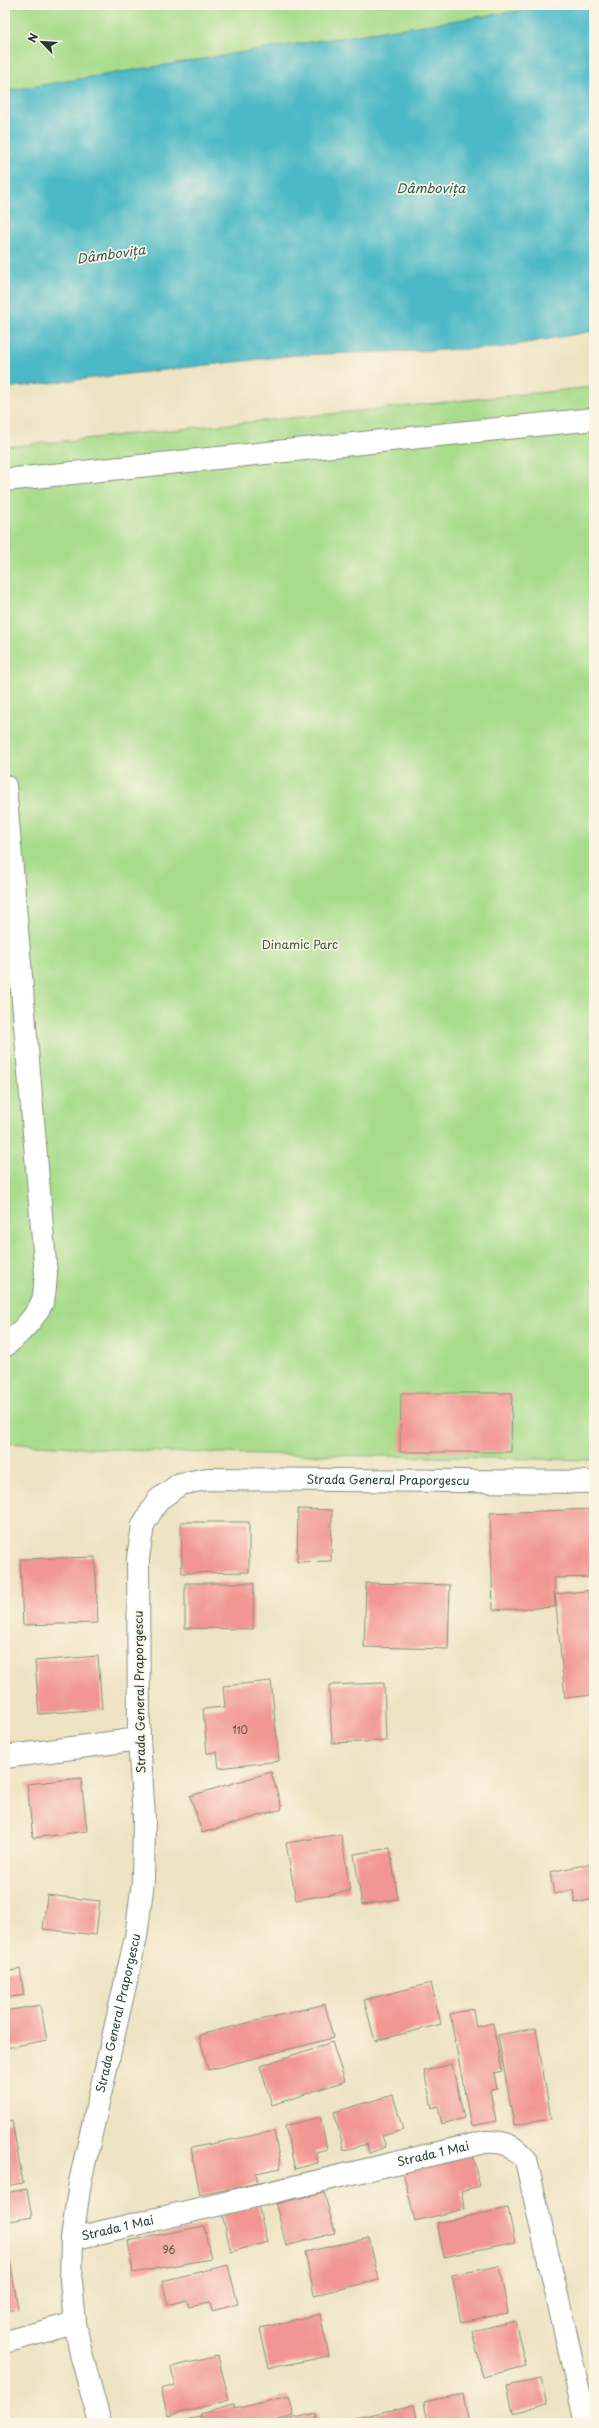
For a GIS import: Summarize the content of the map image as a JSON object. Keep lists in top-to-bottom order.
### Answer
{
  "streets": {
    "street": ["Strada General Praporgescu", "Strada 1 Mai"]
  },
  "crossings": [
    ["Strada General Praporgescu", "Strada 1 Mai"]
  ],
  "water": ["Dâmbovița"],
  "parks": ["Dinamic Parc"],
  "house_numbers": ["110", "96"],
  "north": "top left"
}
